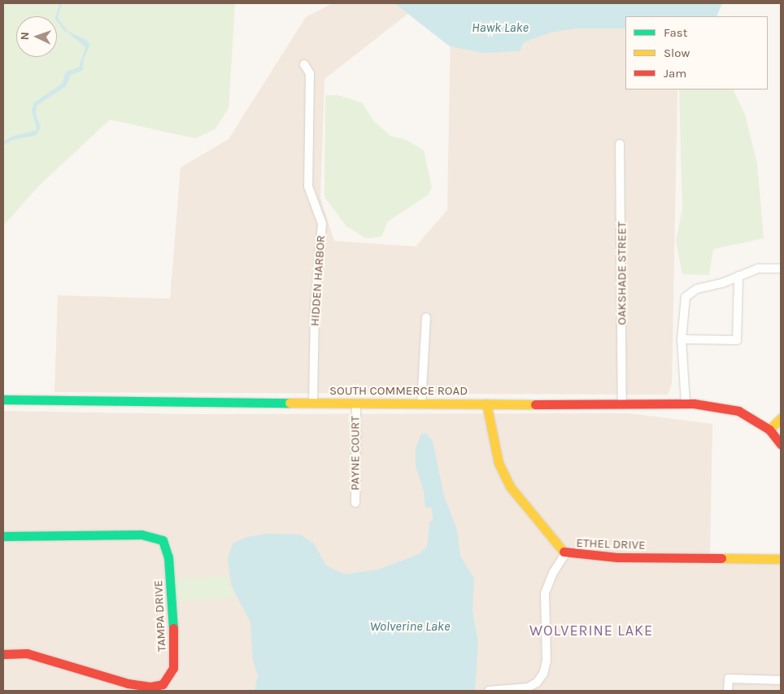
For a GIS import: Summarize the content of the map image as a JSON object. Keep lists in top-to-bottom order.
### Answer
{
  "streets": {
    "street": [
      "OAKSHADE STREET",
      "HIDDEN HARBOR",
      "SOUTH COMMERCE ROAD",
      "PAYNE COURT",
      "ETHEL DRIVE",
      "TAMPA DRIVE"
    ]
  },
  "crossings": [
    ["OAKSHADE STREET", "SOUTH COMMERCE ROAD"],
    ["HIDDEN HARBOR", "SOUTH COMMERCE ROAD"],
    ["SOUTH COMMERCE ROAD", "PAYNE COURT"],
    ["SOUTH COMMERCE ROAD", "ETHEL DRIVE"]
  ],
  "districts": ["WOLVERINE LAKE"],
  "water": ["Hawk Lake", "Wolverine Lake"],
  "legend": ["Fast", "Slow", "Jam"],
  "north": "left"
}
